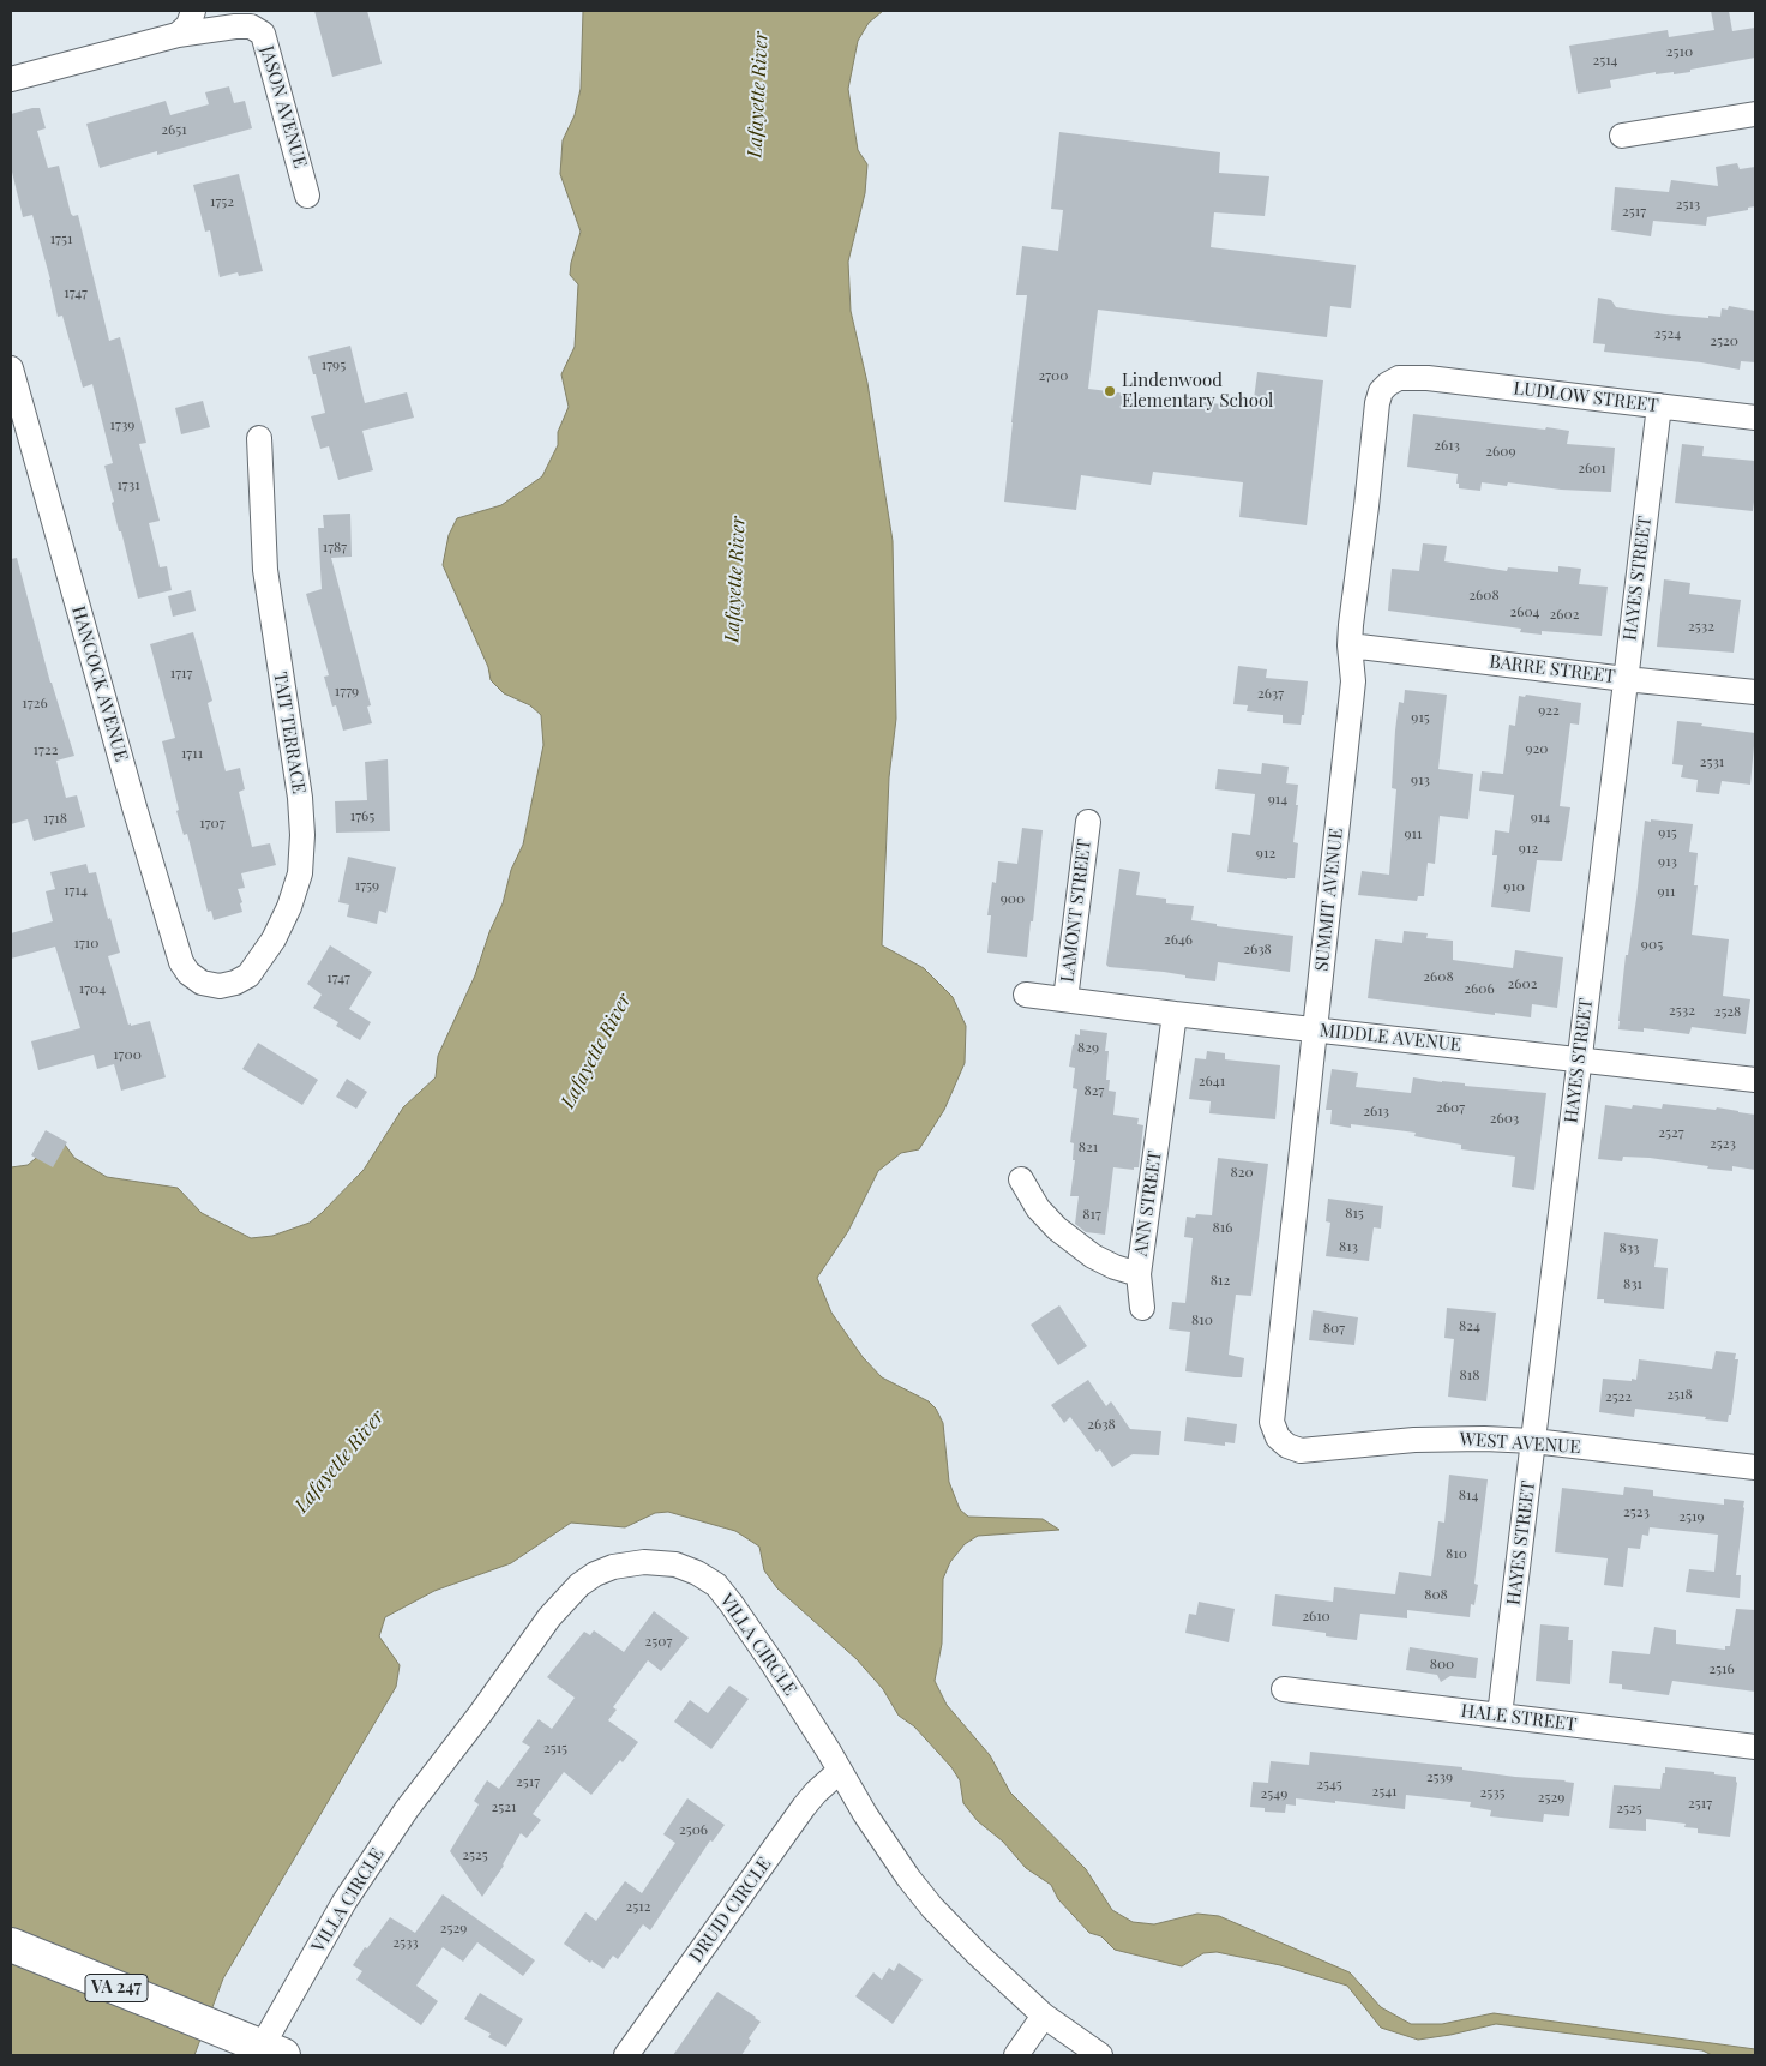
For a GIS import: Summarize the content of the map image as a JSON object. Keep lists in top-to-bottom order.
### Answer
{
  "streets": {
    "main road": ["VA 247"],
    "street": [
      "JASON AVENUE",
      "LUDLOW STREET",
      "HAYES STREET",
      "BARRE STREET",
      "HANCOCK AVENUE",
      "TAIT TERRACE",
      "SUMMIT AVENUE",
      "LAMONT STREET",
      "MIDDLE AVENUE",
      "ANN STREET",
      "WEST AVENUE",
      "VILLA CIRCLE",
      "HALE STREET",
      "DRUID CIRCLE"
    ]
  },
  "crossings": [
    ["LUDLOW STREET", "HAYES STREET"],
    ["LUDLOW STREET", "SUMMIT AVENUE"],
    ["HAYES STREET", "BARRE STREET"],
    ["HAYES STREET", "MIDDLE AVENUE"],
    ["HAYES STREET", "WEST AVENUE"],
    ["HAYES STREET", "HALE STREET"],
    ["BARRE STREET", "SUMMIT AVENUE"],
    ["HANCOCK AVENUE", "TAIT TERRACE"],
    ["SUMMIT AVENUE", "MIDDLE AVENUE"],
    ["SUMMIT AVENUE", "WEST AVENUE"],
    ["LAMONT STREET", "MIDDLE AVENUE"],
    ["MIDDLE AVENUE", "ANN STREET"],
    ["VILLA CIRCLE", "DRUID CIRCLE"],
    ["VILLA CIRCLE", "VA 247"]
  ],
  "water": ["Lafayette River"],
  "places": ["Lindenwood Elementary School"],
  "house_numbers": [
    "2510",
    "2514",
    "2651",
    "1752",
    "2513",
    "2517",
    "1751",
    "1747",
    "2524",
    "2520",
    "1795",
    "2700",
    "1739",
    "2613",
    "2609",
    "2601",
    "1731",
    "1787",
    "2608",
    "2604",
    "2602",
    "2532",
    "1717",
    "1779",
    "2637",
    "1726",
    "922",
    "915",
    "920",
    "1722",
    "1711",
    "2531",
    "913",
    "914",
    "1765",
    "914",
    "1718",
    "1707",
    "915",
    "911",
    "912",
    "912",
    "913",
    "1759",
    "910",
    "1714",
    "911",
    "900",
    "2646",
    "1710",
    "905",
    "2638",
    "2608",
    "1747",
    "2602",
    "1704",
    "2606",
    "2532",
    "2528",
    "829",
    "1700",
    "2641",
    "827",
    "2607",
    "2613",
    "2603",
    "2527",
    "2523",
    "821",
    "820",
    "815",
    "817",
    "816",
    "813",
    "833",
    "812",
    "831",
    "810",
    "824",
    "807",
    "818",
    "2518",
    "2522",
    "2638",
    "814",
    "2523",
    "2519",
    "810",
    "808",
    "2610",
    "2507",
    "800",
    "2516",
    "2515",
    "2539",
    "2517",
    "2545",
    "2541",
    "2535",
    "2549",
    "2529",
    "2517",
    "2521",
    "2525",
    "2506",
    "2525",
    "2512",
    "2529",
    "2533"
  ]
}
